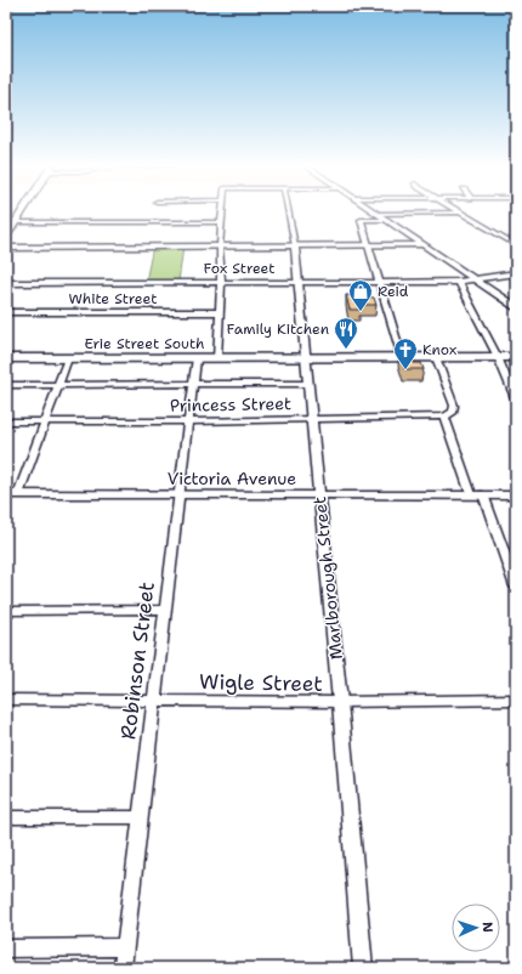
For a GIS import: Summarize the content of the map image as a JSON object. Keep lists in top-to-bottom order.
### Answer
{
  "streets": {
    "main road": ["Erie Street South"],
    "street": [
      "Fox Street",
      "White Street",
      "Princess Street",
      "Victoria Avenue",
      "Marlborough Street",
      "Robinson Street",
      "Wigle Street"
    ]
  },
  "crossings": [
    ["Fox Street", "Marlborough Street"],
    ["Erie Street South", "Princess Street"],
    ["Erie Street South", "Marlborough Street"],
    ["Erie Street South", "Robinson Street"],
    ["Princess Street", "Marlborough Street"],
    ["Princess Street", "Robinson Street"],
    ["Victoria Avenue", "Marlborough Street"],
    ["Victoria Avenue", "Robinson Street"],
    ["Marlborough Street", "Wigle Street"],
    ["Robinson Street", "Wigle Street"]
  ],
  "places": {
    "shop": ["Reid"],
    "restaurant": ["Family Kitchen"],
    "church": ["Knox"]
  },
  "north": "right"
}
